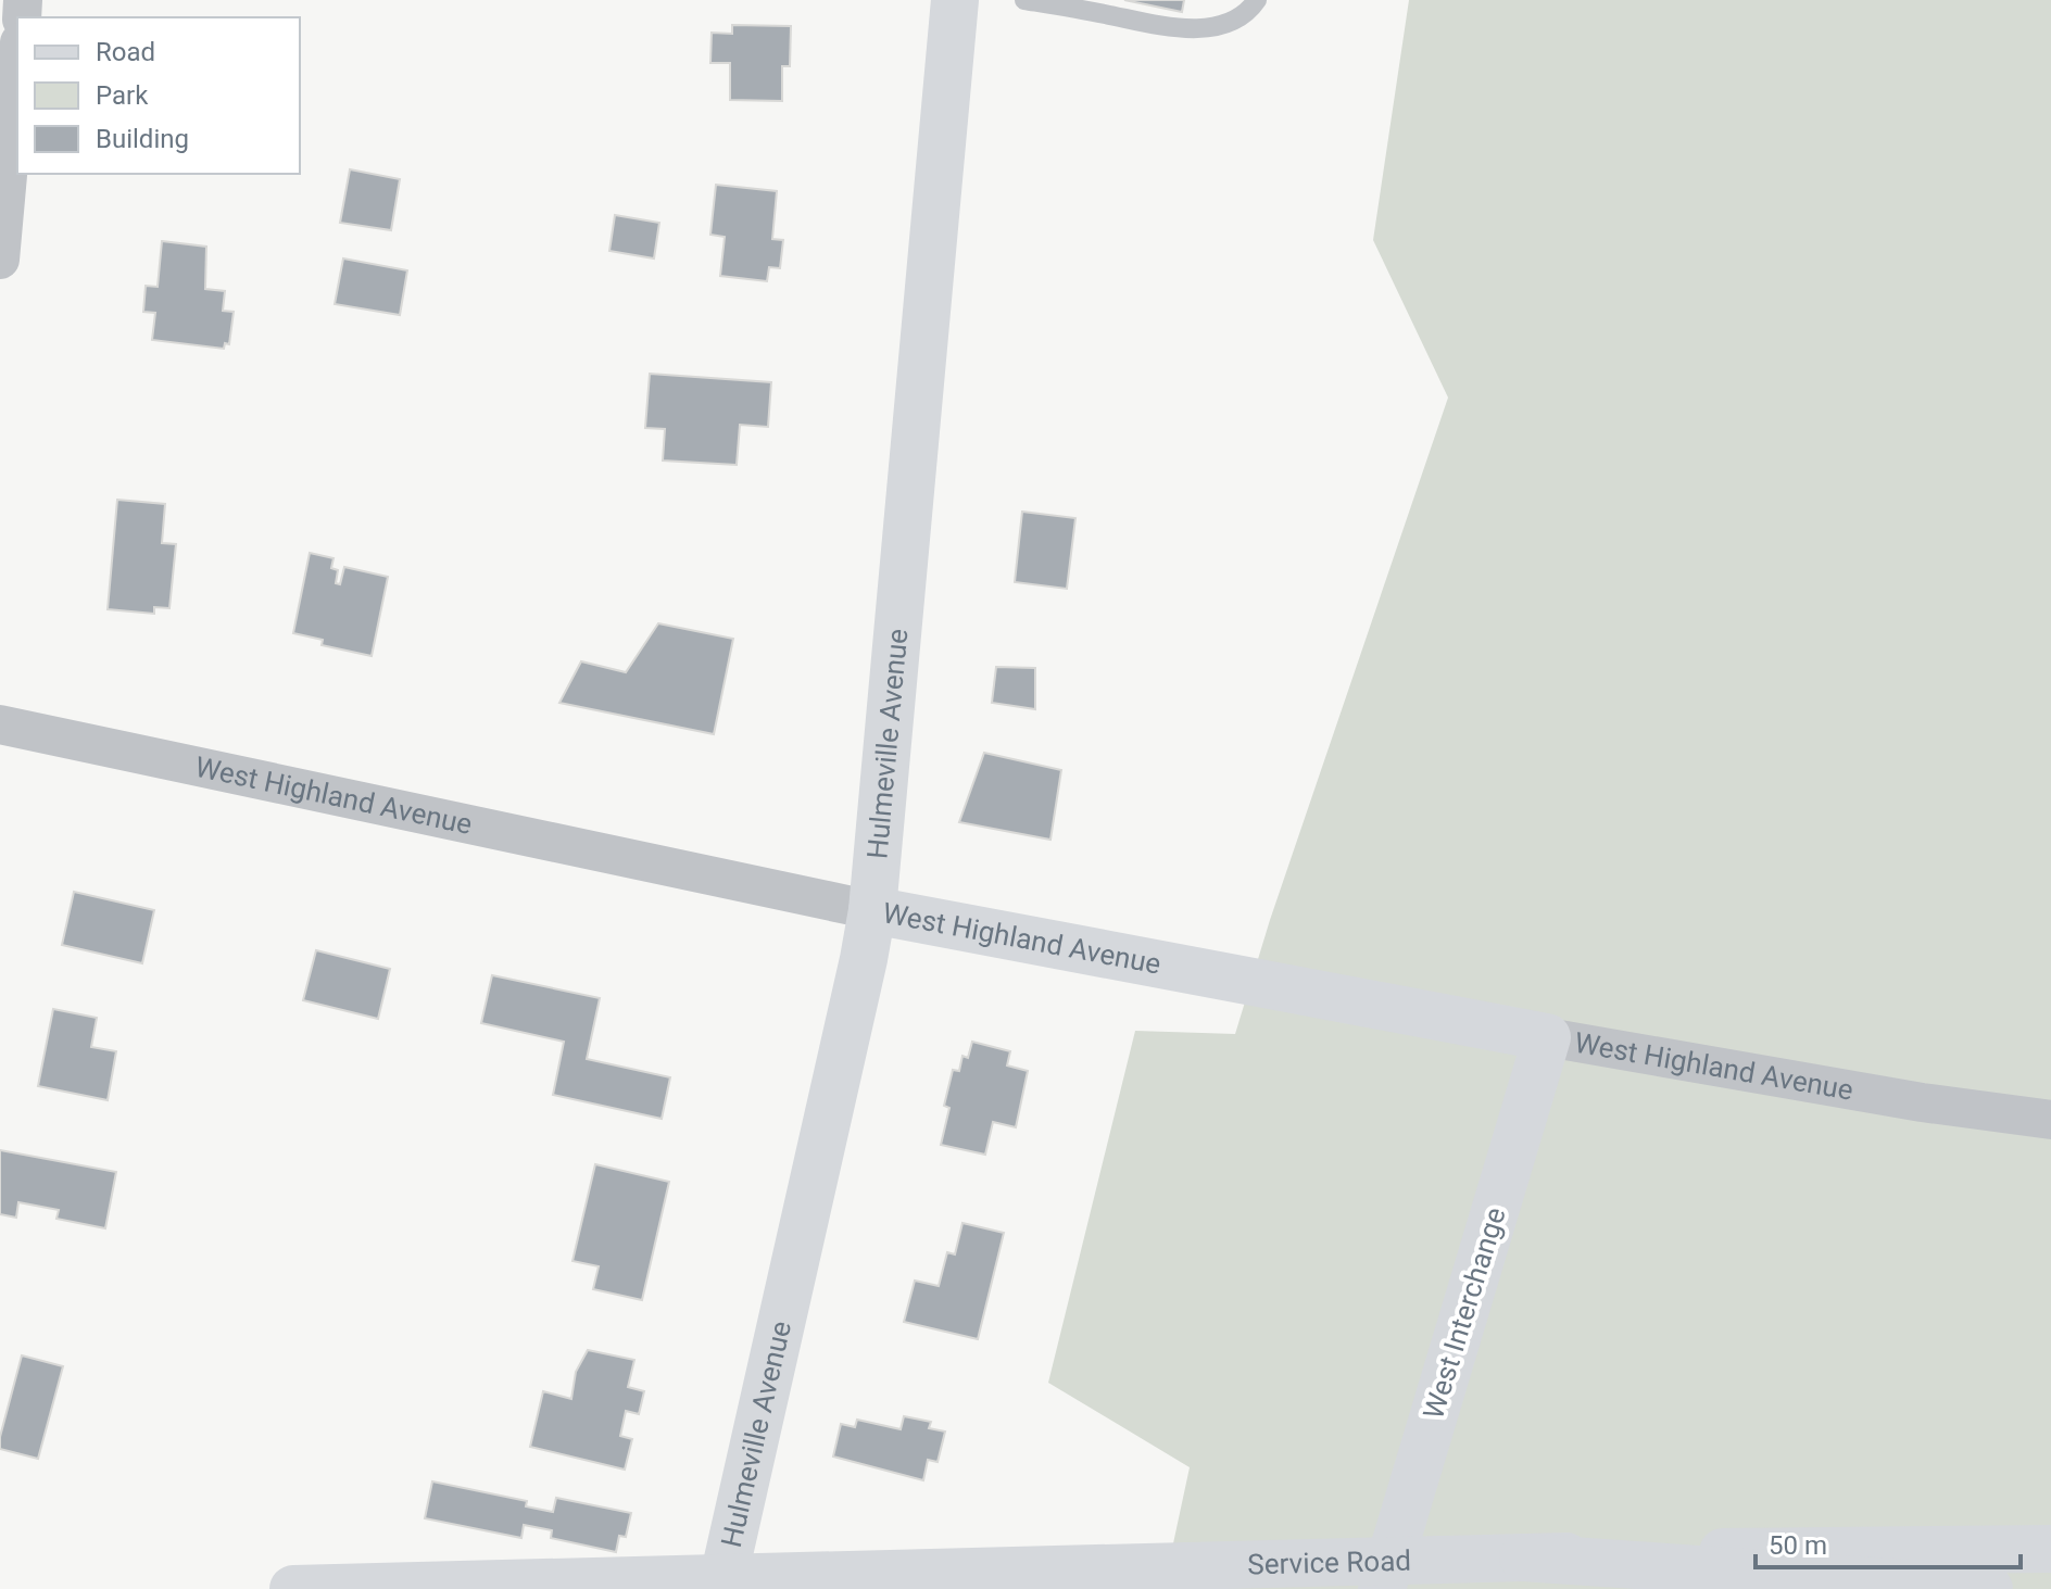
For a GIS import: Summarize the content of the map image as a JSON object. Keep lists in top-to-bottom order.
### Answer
{
  "streets": {
    "main road": [
      "Hulmeville Avenue",
      "West Highland Avenue",
      "West Interchange",
      "Service Road"
    ]
  },
  "crossings": [
    ["Hulmeville Avenue", "West Highland Avenue"],
    ["Hulmeville Avenue", "Service Road"],
    ["West Highland Avenue", "West Interchange"]
  ],
  "legend": ["Road", "Park", "Building"],
  "scale_bar": "50 m"
}
